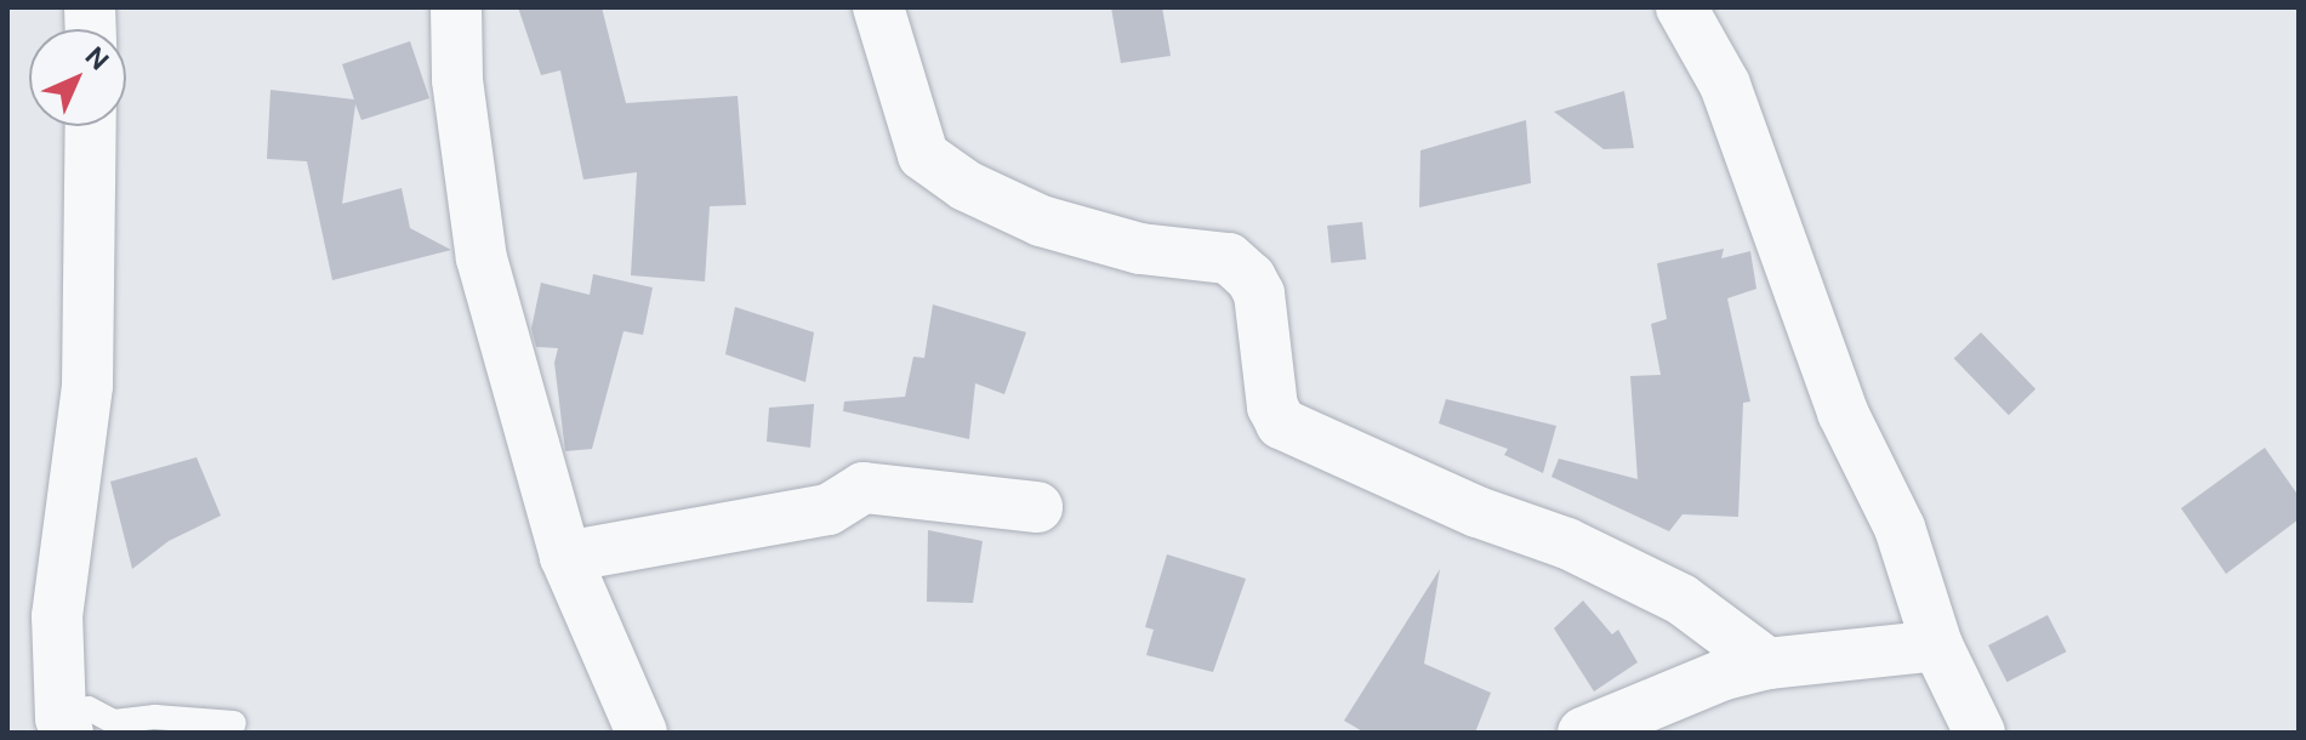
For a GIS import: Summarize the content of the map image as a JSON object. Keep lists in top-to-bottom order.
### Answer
{
  "north": "top right"
}
